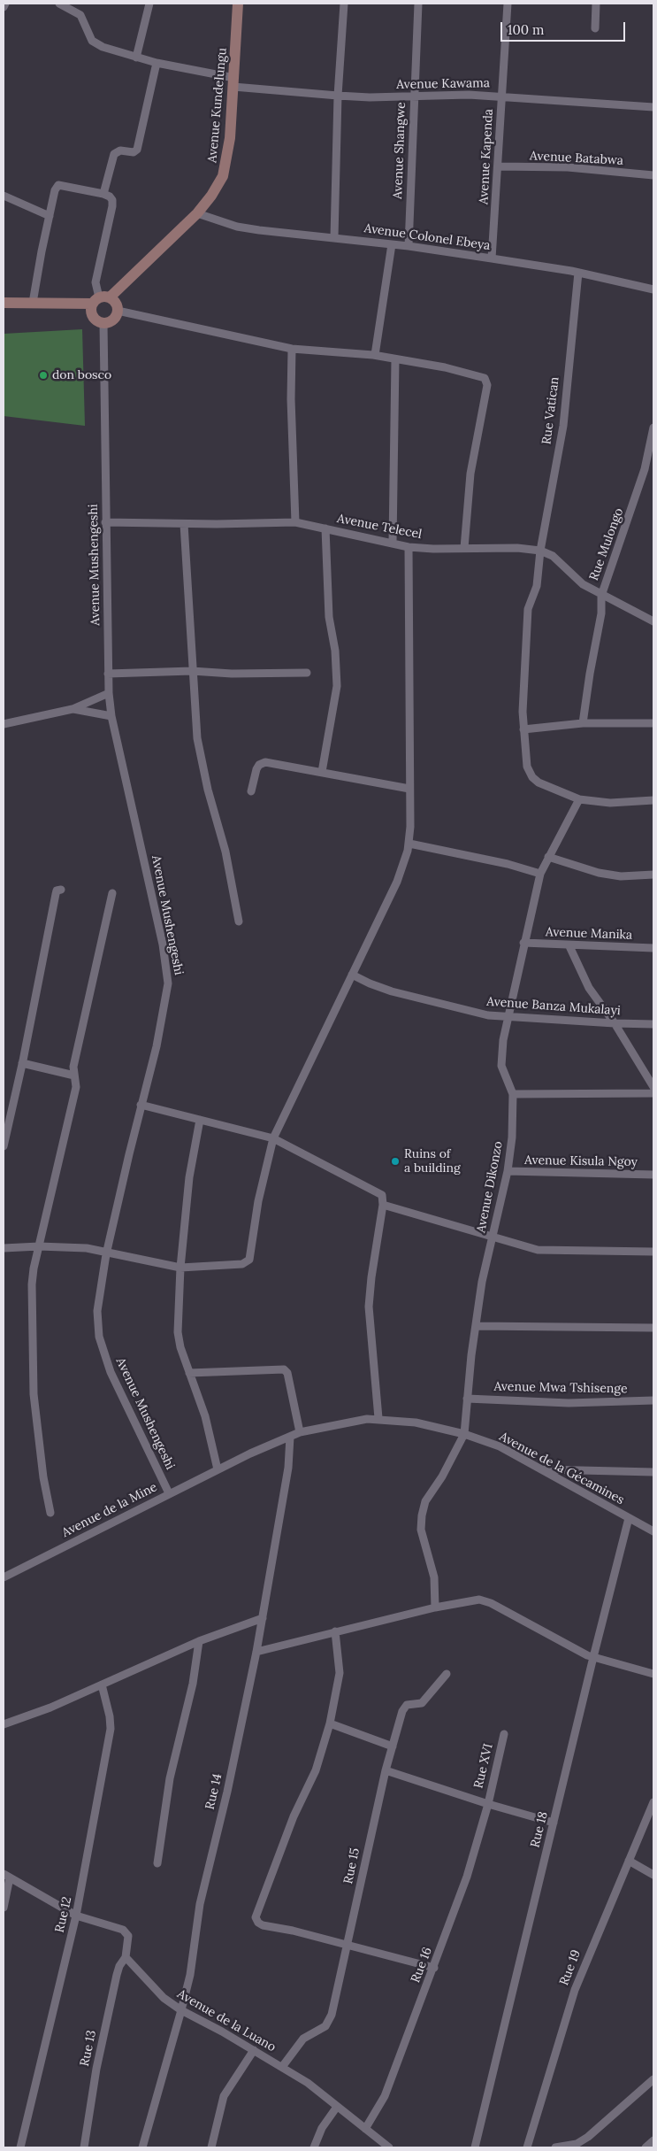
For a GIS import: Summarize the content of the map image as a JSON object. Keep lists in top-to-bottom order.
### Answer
{
  "streets": {
    "street": [
      "Avenue Kawama",
      "Avenue Kundelungu",
      "Avenue Shangwe",
      "Avenue Kapenda",
      "Avenue Batabwa",
      "Avenue Colonel Ebeya",
      "Rue Vatican",
      "Avenue Telecel",
      "Rue Mulongo",
      "Avenue Mushengeshi",
      "Avenue Manika",
      "Avenue Banza Mukalayi",
      "Avenue Kisula Ngoy",
      "Avenue Dikonzo",
      "Avenue Mwa Tshisenge",
      "Avenue de la Gécamines",
      "Avenue de la Mine",
      "Rue XVI",
      "Rue 14",
      "Rue 18",
      "Rue 15",
      "Rue 12",
      "Rue 16",
      "Rue 19",
      "Avenue de la Luano",
      "Rue 13"
    ]
  },
  "crossings": [
    ["Avenue Kawama", "Avenue Kundelungu"],
    ["Avenue Kawama", "Avenue Shangwe"],
    ["Avenue Kawama", "Avenue Kapenda"],
    ["Avenue Kundelungu", "Avenue Colonel Ebeya"],
    ["Avenue Kundelungu", "Avenue Mushengeshi"],
    ["Avenue Shangwe", "Avenue Colonel Ebeya"],
    ["Avenue Kapenda", "Avenue Batabwa"],
    ["Avenue Kapenda", "Avenue Colonel Ebeya"],
    ["Avenue Colonel Ebeya", "Rue Vatican"],
    ["Rue Vatican", "Avenue Telecel"],
    ["Rue Vatican", "Avenue Dikonzo"],
    ["Avenue Telecel", "Rue Mulongo"],
    ["Avenue Telecel", "Avenue Mushengeshi"],
    ["Avenue Mushengeshi", "Avenue de la Mine"],
    ["Avenue Manika", "Avenue Dikonzo"],
    ["Avenue Banza Mukalayi", "Avenue Dikonzo"],
    ["Avenue Kisula Ngoy", "Avenue Dikonzo"],
    ["Avenue Dikonzo", "Avenue Mwa Tshisenge"],
    ["Avenue Dikonzo", "Avenue de la Gécamines"],
    ["Avenue de la Gécamines", "Avenue de la Mine"],
    ["Avenue de la Gécamines", "Rue 18"],
    ["Avenue de la Mine", "Rue 14"],
    ["Rue XVI", "Rue 16"],
    ["Rue 14", "Avenue de la Luano"],
    ["Rue 15", "Avenue de la Luano"],
    ["Rue 16", "Avenue de la Luano"],
    ["Avenue de la Luano", "Rue 13"]
  ],
  "places": ["don bosco", "Ruins of a building"],
  "scale_bar": "100 m"
}
